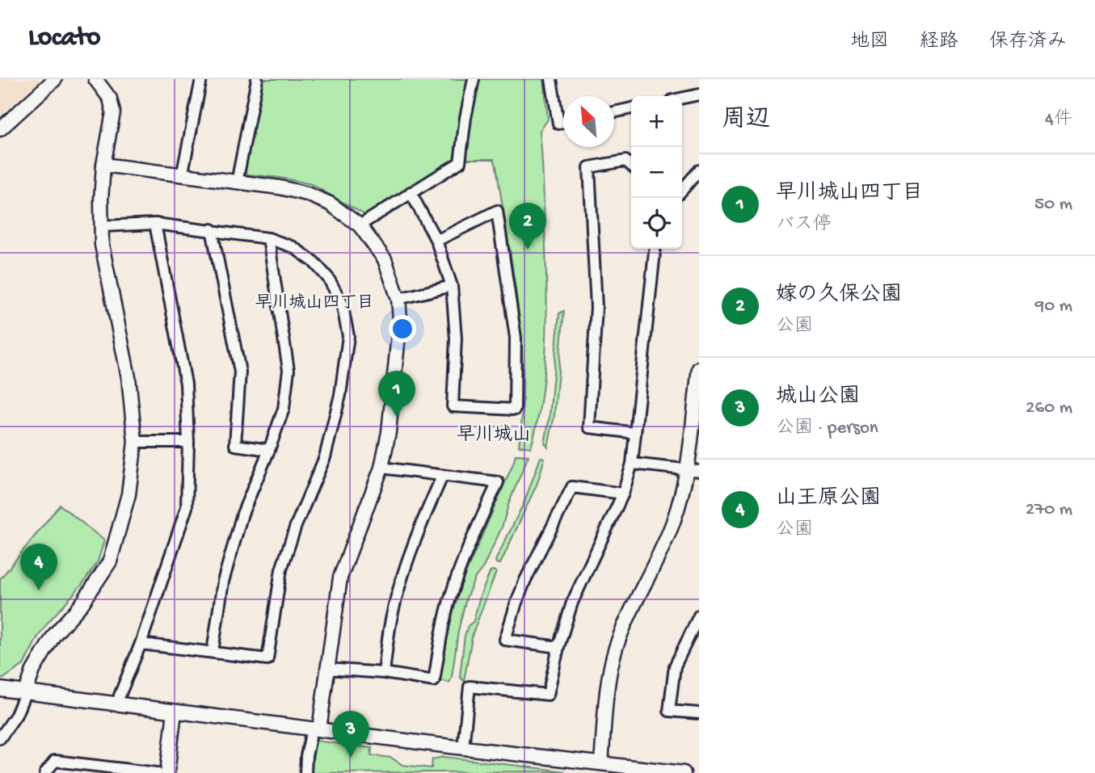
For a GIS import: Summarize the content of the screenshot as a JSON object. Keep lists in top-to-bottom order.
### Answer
{
  "districts": ["早川城山四丁目", "早川城山"],
  "north": "top left",
  "page": {
    "header": "Locato",
    "nav": ["地図", "経路", "保存済み"],
    "heading": ["周辺", "4件"],
    "map_buttons": ["+", "−"],
    "list": [
      {
        "mark": "1",
        "name": "早川城山四丁目",
        "note": "バス停",
        "value": "50 m"
      },
      {
        "mark": "2",
        "name": "嫁の久保公園",
        "note": "公園",
        "value": "90 m"
      },
      {
        "mark": "3",
        "name": "城山公園",
        "note": "公園 · person",
        "value": "260 m"
      },
      {
        "mark": "4",
        "name": "山王原公園",
        "note": "公園",
        "value": "270 m"
      }
    ],
    "pins": [
      "2",
      "1",
      "4",
      "3"
    ]
  }
}
